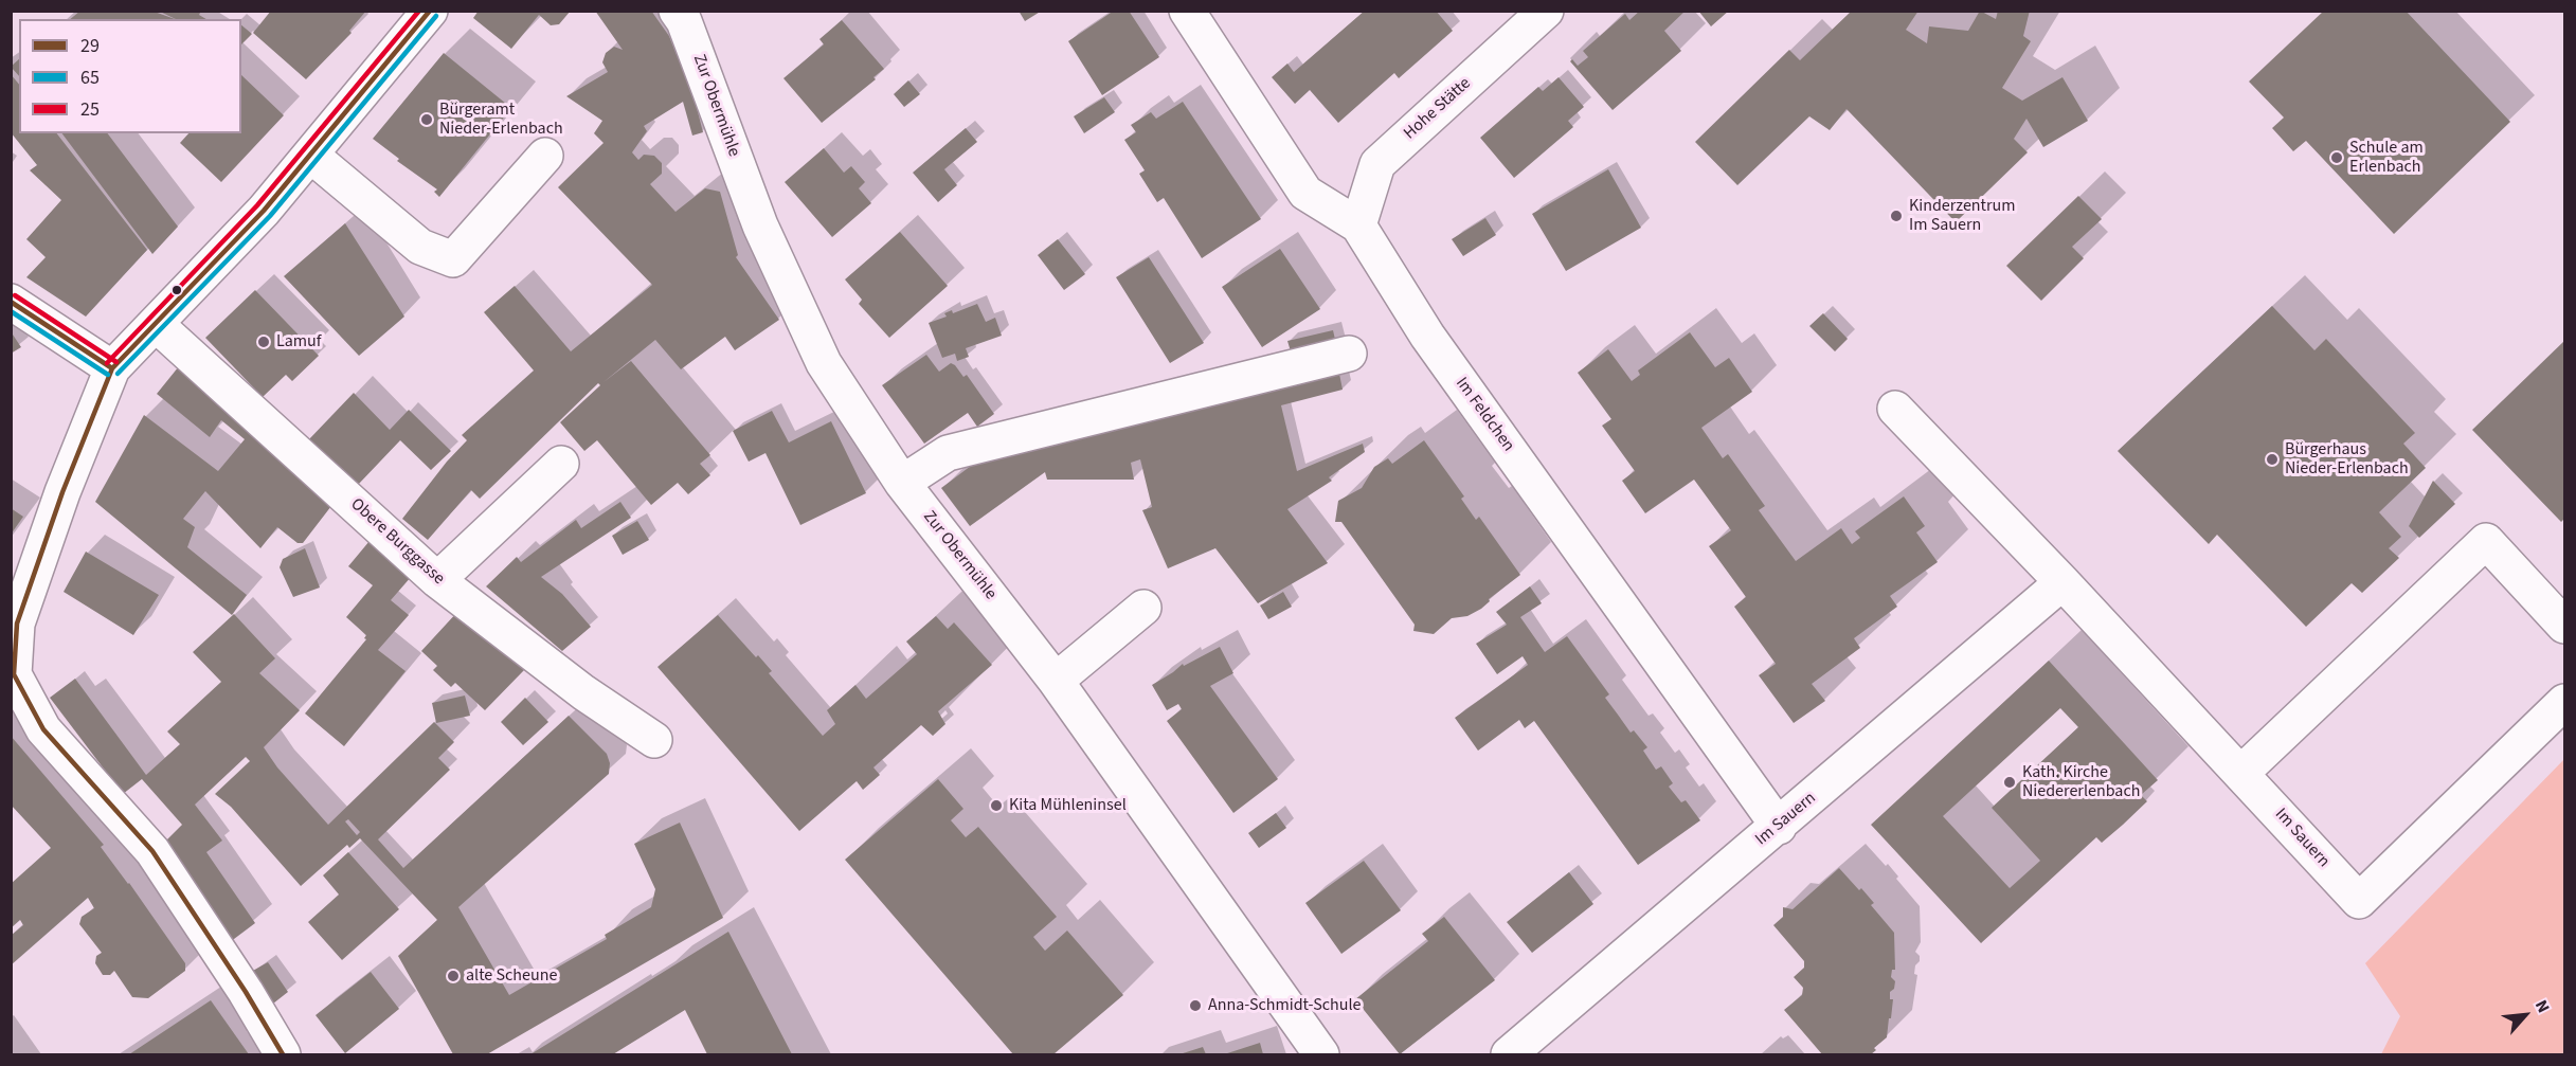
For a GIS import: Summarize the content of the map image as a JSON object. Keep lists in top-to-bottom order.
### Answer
{
  "streets": {
    "street": [
      "Zur Obermühle",
      "Hohe Stätte",
      "Im Feldchen",
      "Obere Burggasse",
      "Im Sauern"
    ]
  },
  "crossings": [
    ["Hohe Stätte", "Im Feldchen"],
    ["Im Feldchen", "Im Sauern"]
  ],
  "places": [
    "Bürgeramt Nieder-Erlenbach",
    "Schule am Erlenbach",
    "Kinderzentrum Im Sauern",
    "Lamuf",
    "Bürgerhaus Nieder-Erlenbach",
    "Kath. Kirche Niedererlenbach",
    "Kita Mühleninsel",
    "alte Scheune",
    "Anna-Schmidt-Schule"
  ],
  "lines": ["transit line 29", "transit line 25", "transit line 65"],
  "legend": ["29", "65", "25"],
  "north": "top right"
}
